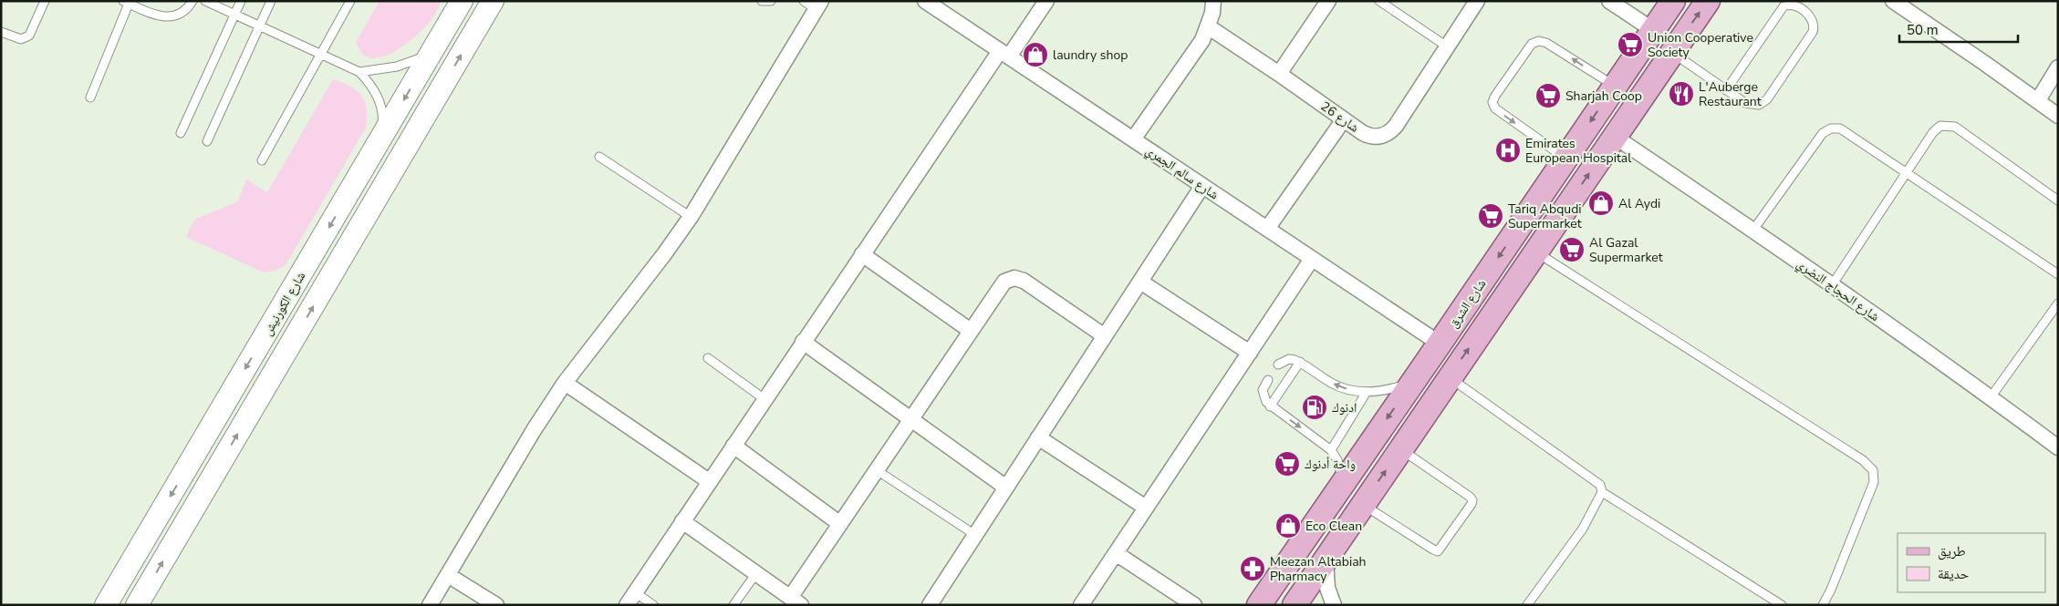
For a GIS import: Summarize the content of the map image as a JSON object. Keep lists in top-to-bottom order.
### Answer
{
  "streets": {
    "main road": ["شارع الكورنيش", "شارع الشرق"],
    "street": ["شارع 26", "شارع سالم الجمري", "شارع الحجاج النضري"]
  },
  "crossings": [
    ["شارع سالم الجمري", "شارع الشرق"]
  ],
  "places": {
    "supermarket": [
      "Union Cooperative Society",
      "Sharjah Coop",
      "Tariq Abqudi Supermarket",
      "Al Gazal Supermarket",
      "واحة أدنوك"
    ],
    "shop": ["laundry shop", "Al Aydi", "Eco Clean"],
    "restaurant": ["L'Auberge Restaurant"],
    "hospital": ["Emirates European Hospital"],
    "fuel station": ["ادنوك"],
    "pharmacy": ["Meezan Altabiah Pharmacy"]
  },
  "legend": ["طريق", "حديقة"],
  "scale_bar": "50 m"
}
